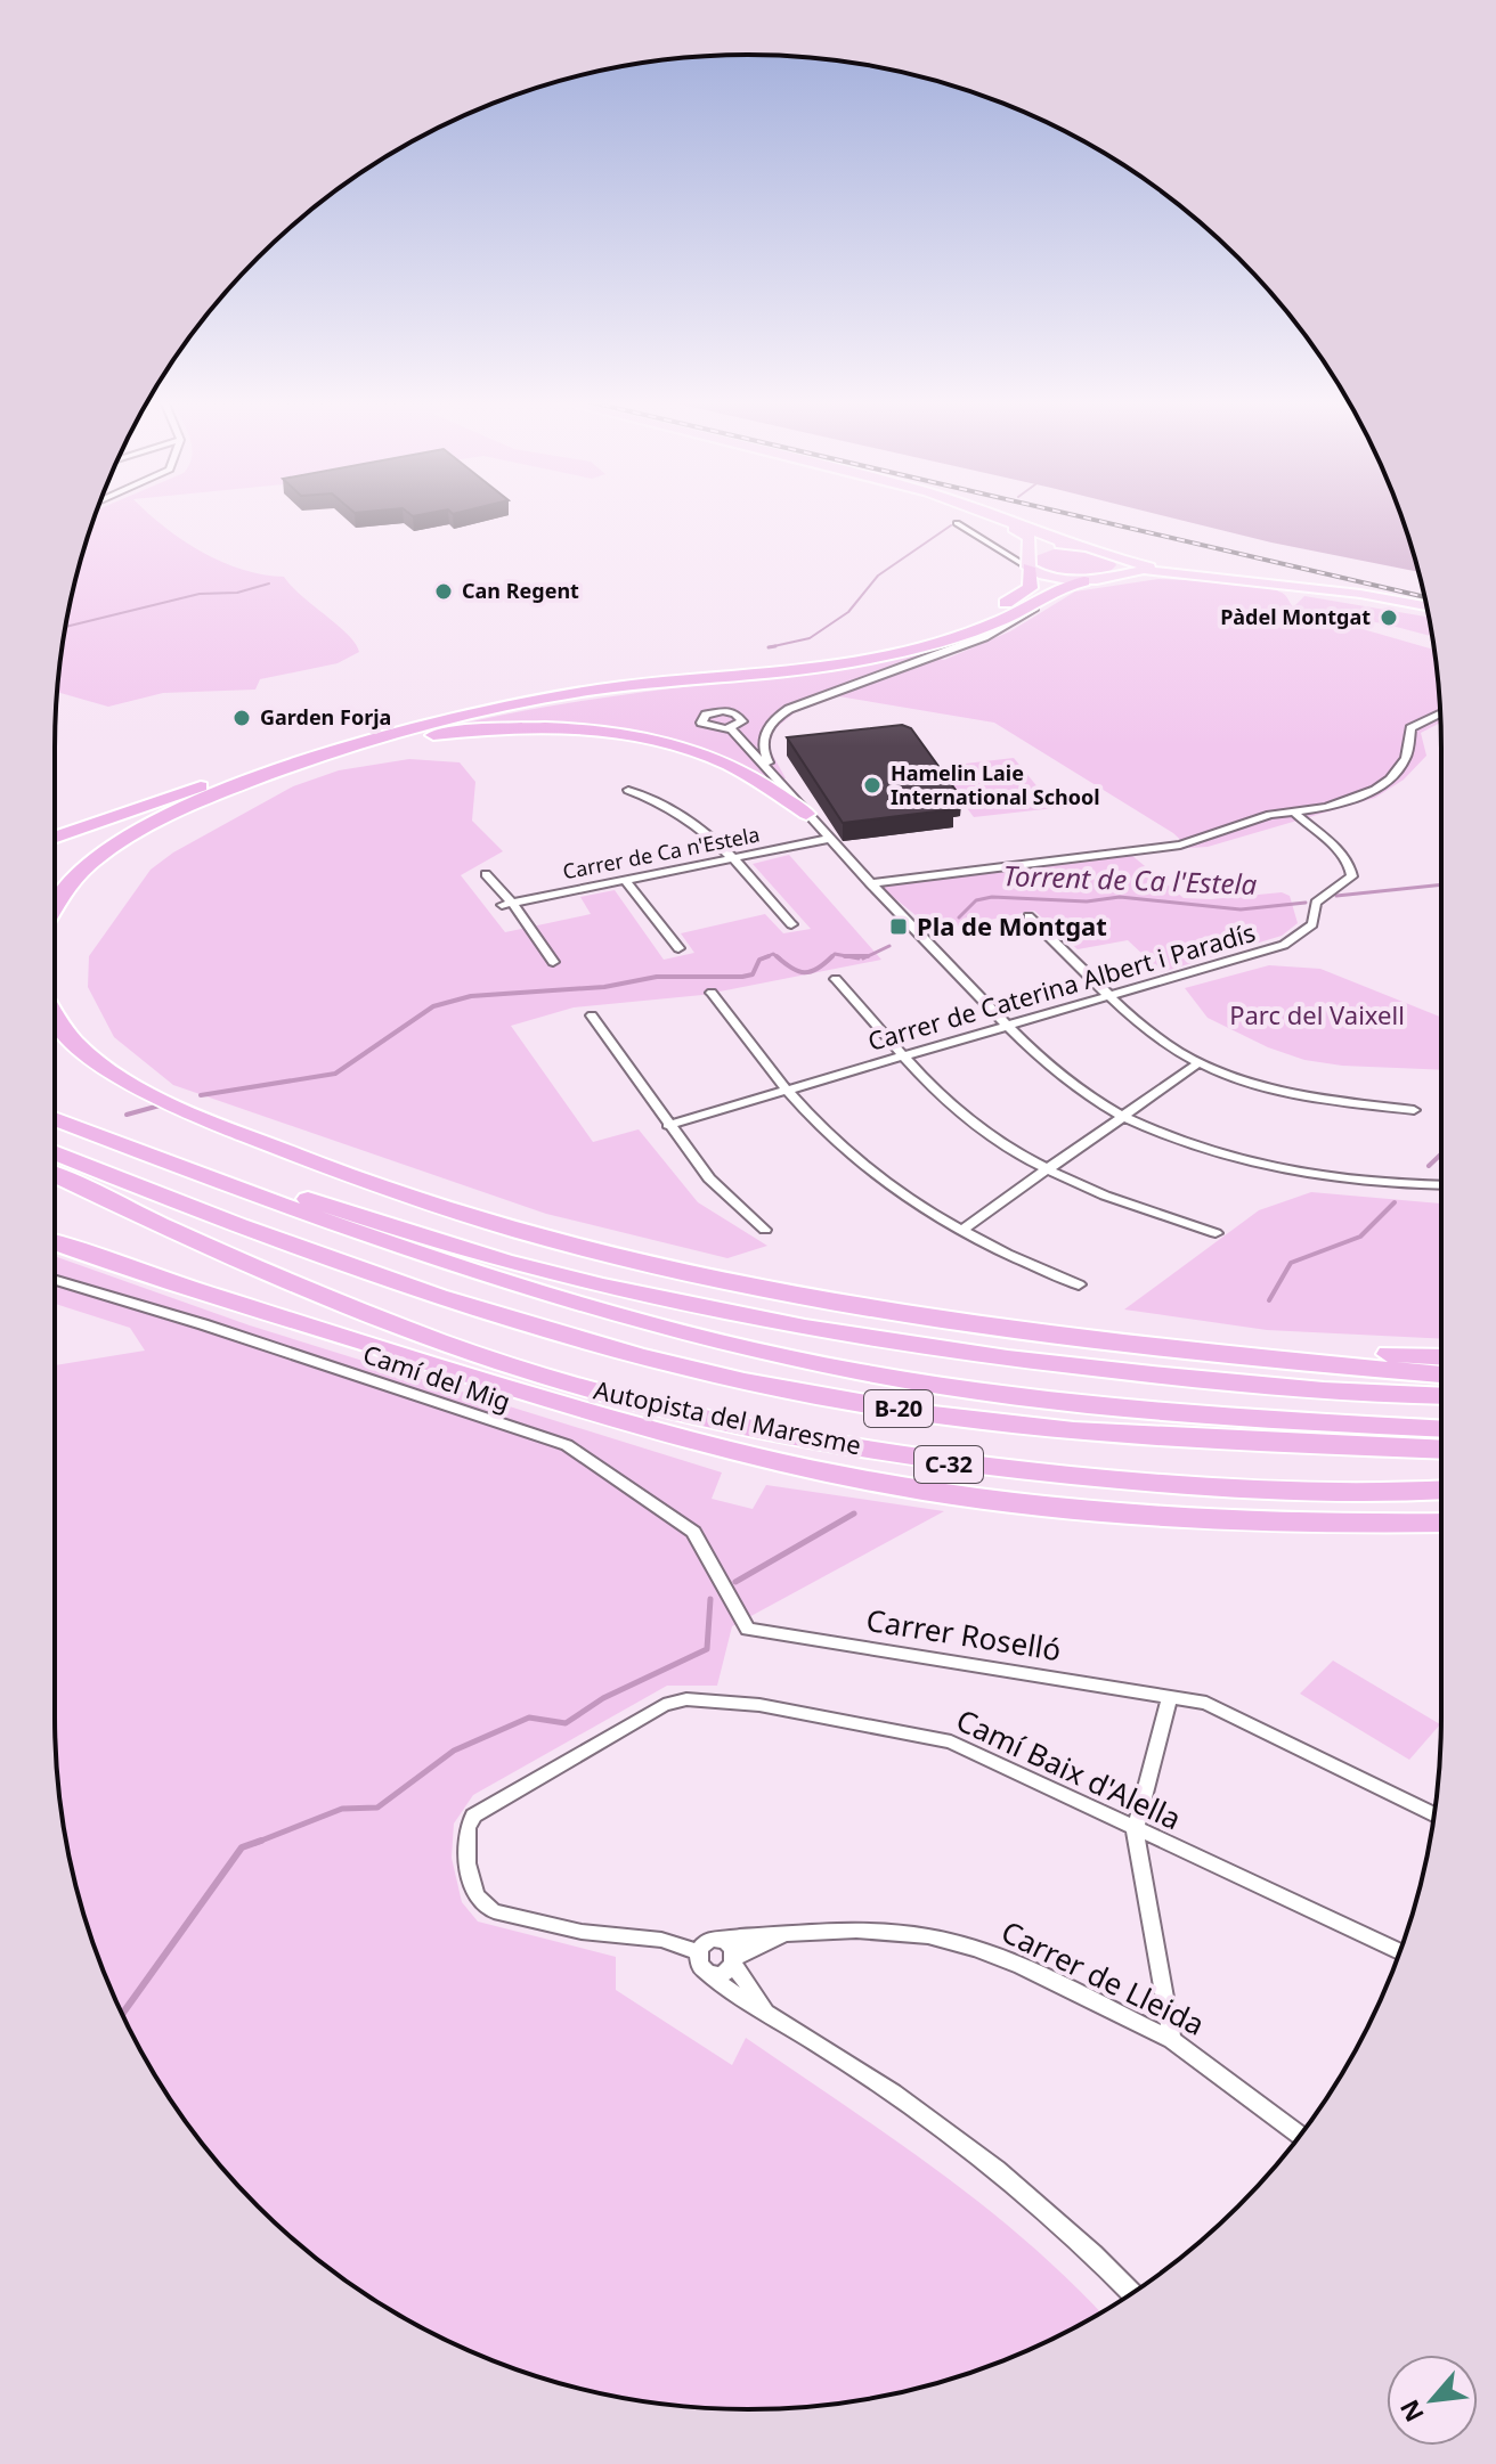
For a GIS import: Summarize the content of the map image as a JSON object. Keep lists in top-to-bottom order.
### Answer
{
  "streets": {
    "highway": ["B-20", "Autopista del Maresme", "C-32"],
    "street": [
      "Carrer de Ca n'Estela",
      "Carrer de Caterina Albert i Paradís",
      "Camí del Mig",
      "Carrer Roselló",
      "Camí Baix d'Alella",
      "Carrer de Lleida"
    ]
  },
  "crossings": [
    ["Camí del Mig", "Carrer Roselló"],
    ["Camí Baix d'Alella", "Carrer de Lleida"]
  ],
  "water": ["Torrent de Ca l'Estela"],
  "parks": ["Parc del Vaixell"],
  "places": {
    "other": [
      "Can Regent",
      "Pàdel Montgat",
      "Garden Forja",
      "Hamelin Laie International School"
    ],
    "transit": ["Pla de Montgat"]
  },
  "north": "bottom left"
}
